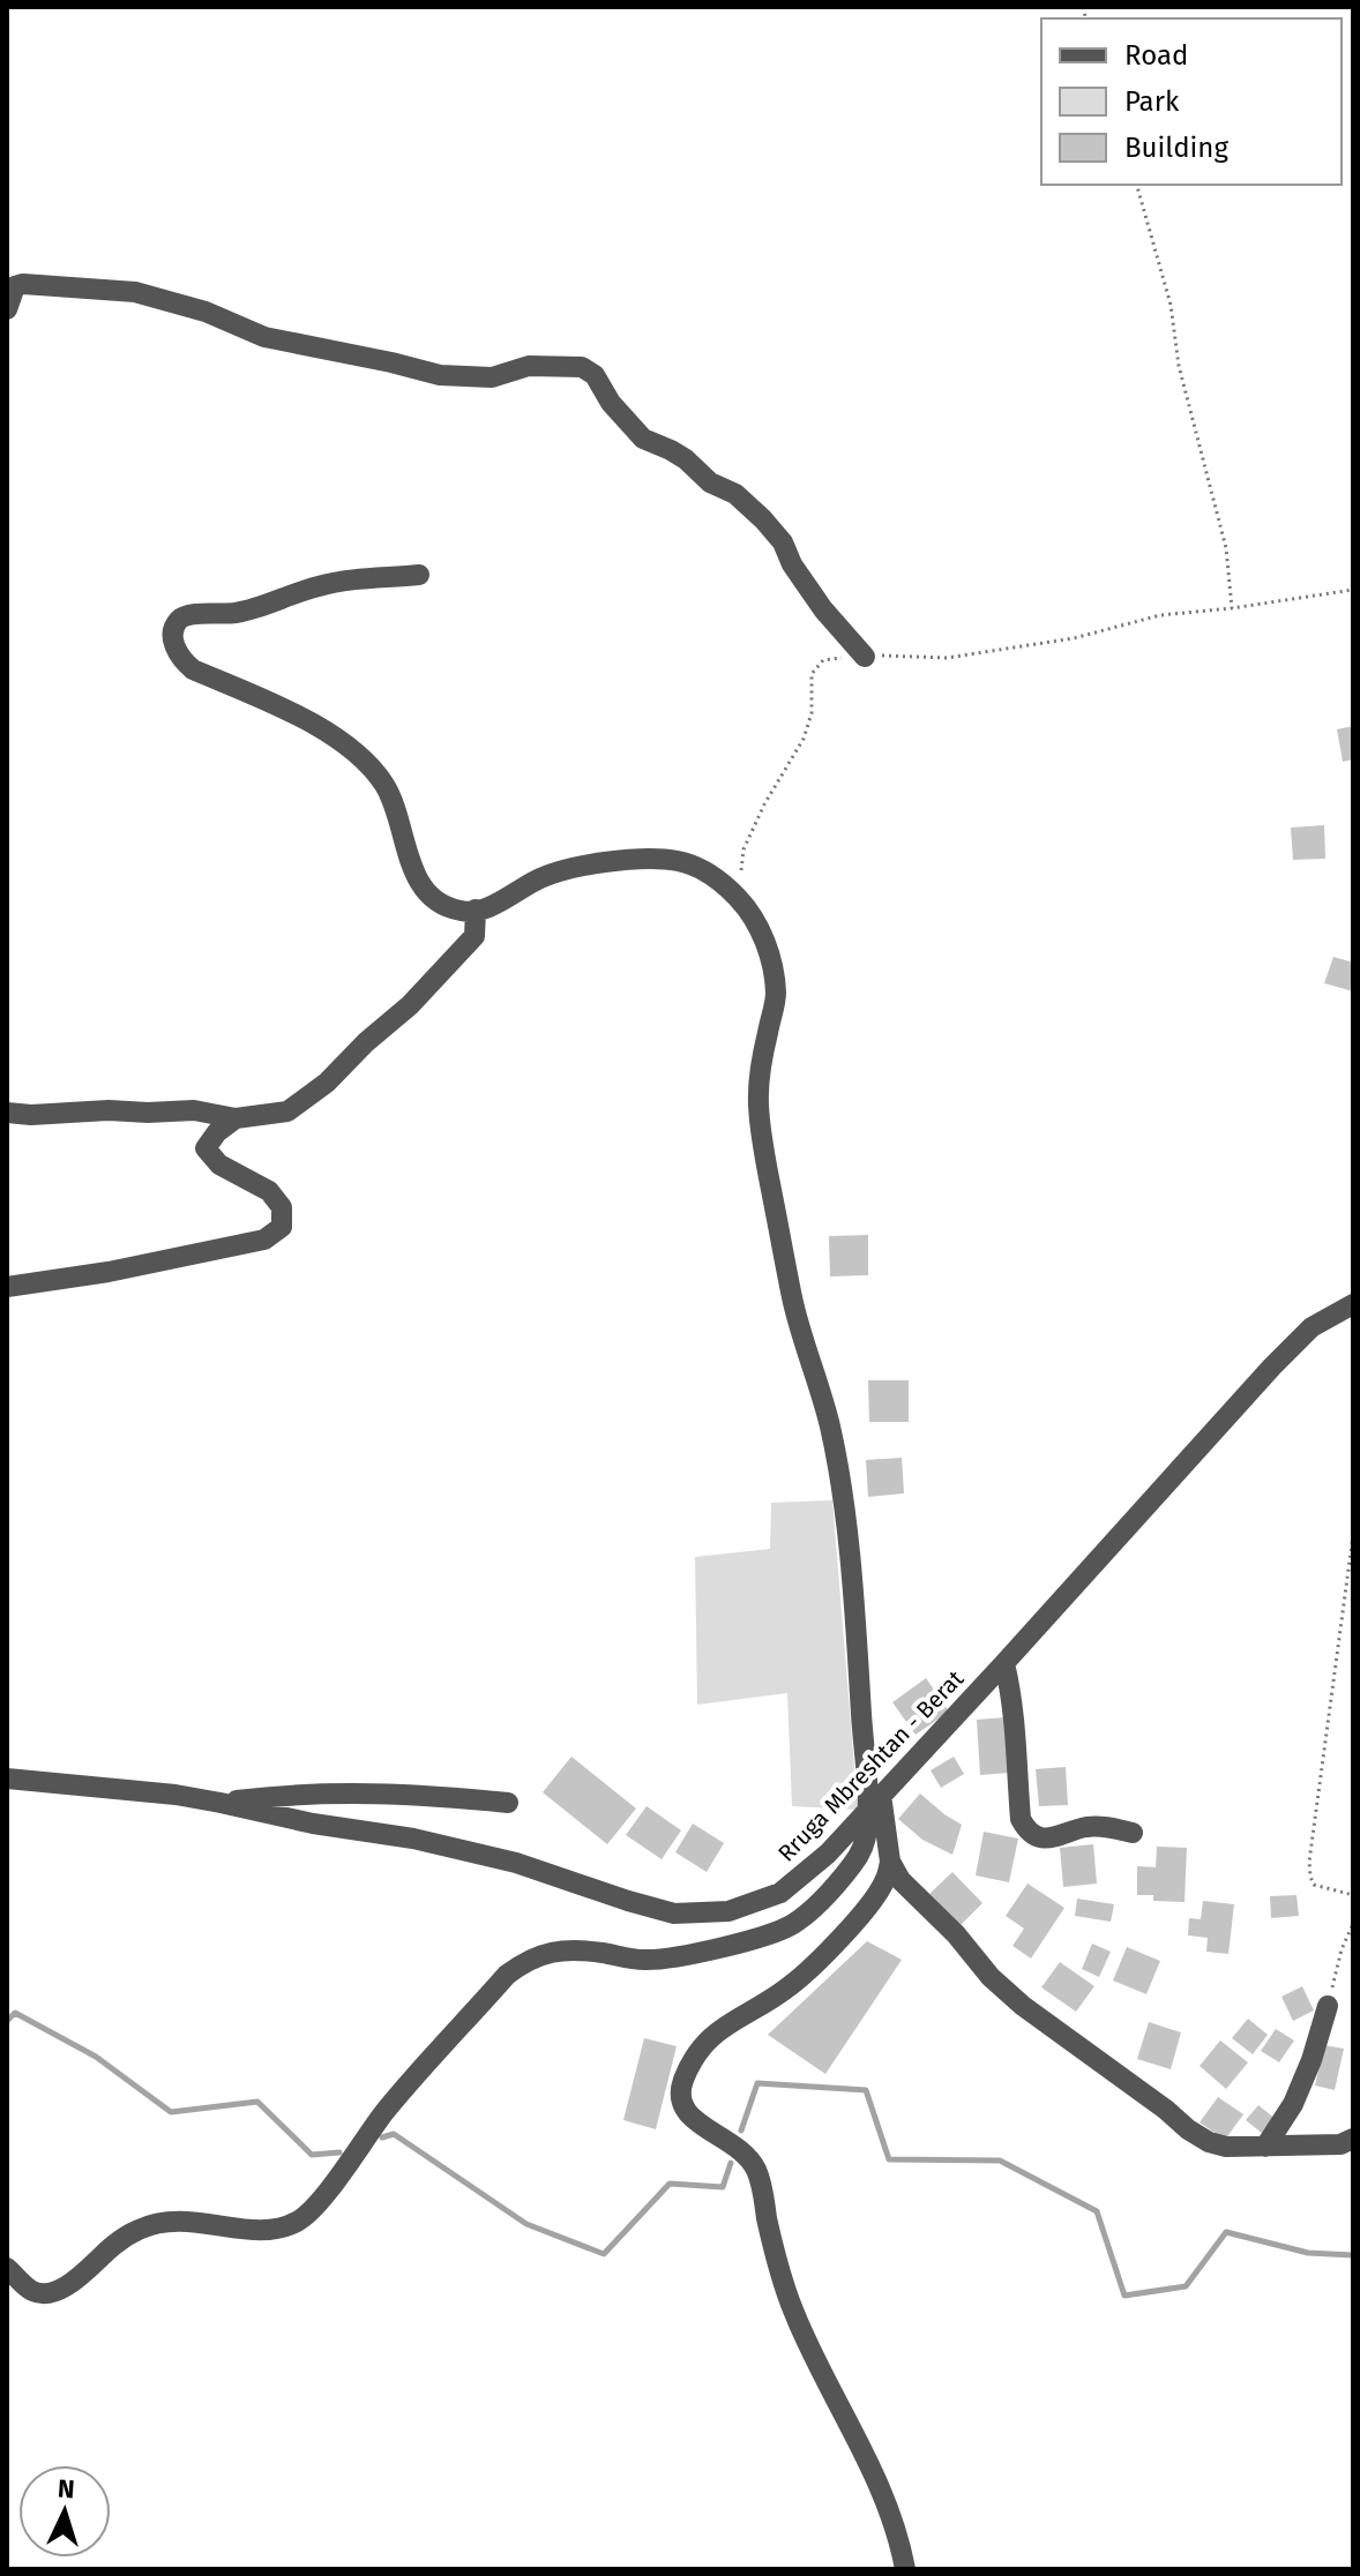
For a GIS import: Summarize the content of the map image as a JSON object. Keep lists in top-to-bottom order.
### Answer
{
  "streets": {
    "street": ["Rruga Mbreshtan - Berat"]
  },
  "legend": ["Road", "Park", "Building"],
  "north": "top"
}
